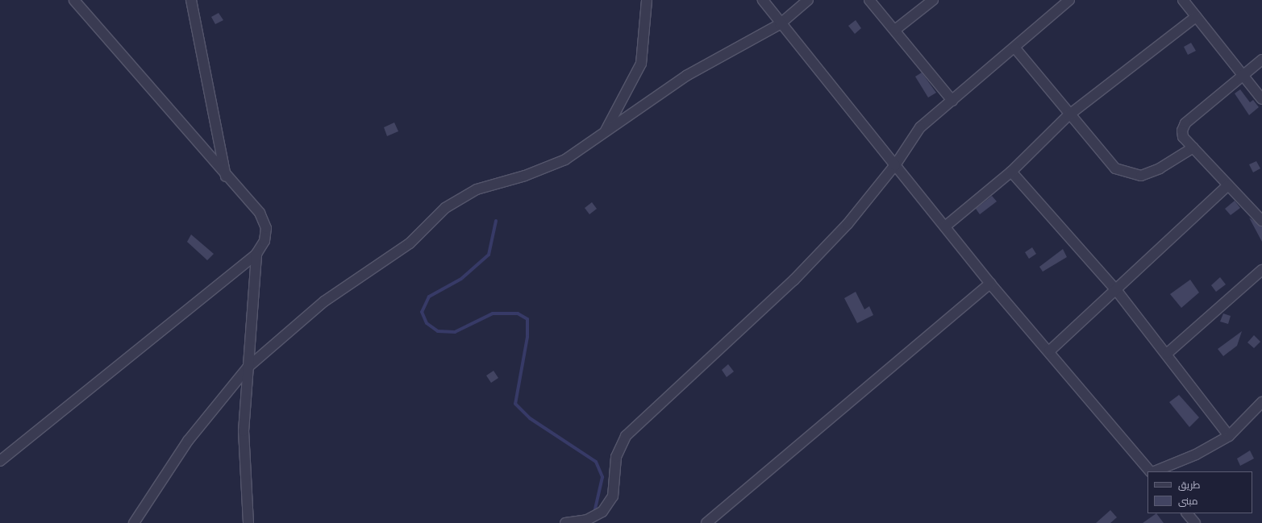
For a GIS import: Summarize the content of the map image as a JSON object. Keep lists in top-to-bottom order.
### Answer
{
  "legend": ["طريق", "مبنى"]
}
